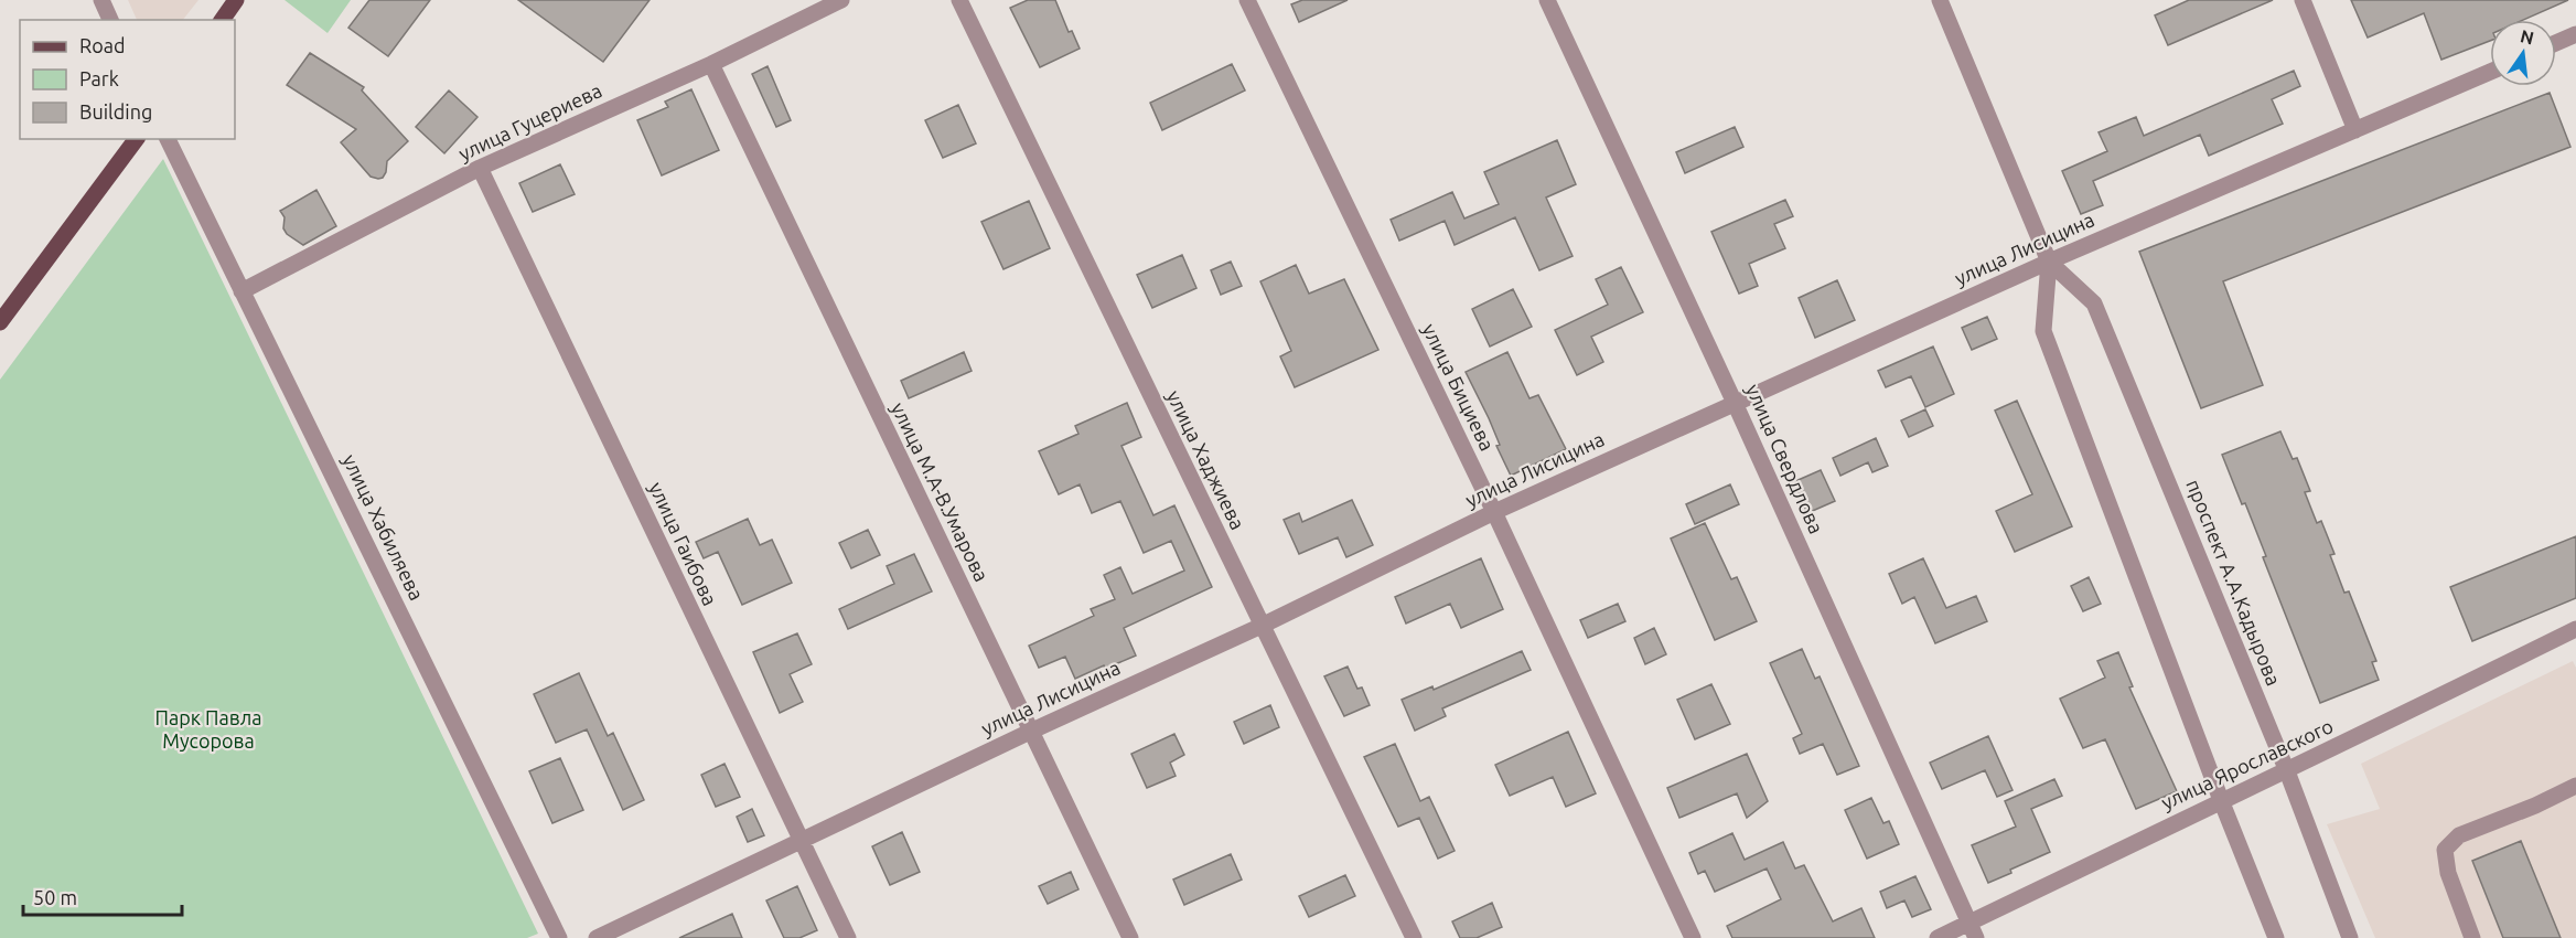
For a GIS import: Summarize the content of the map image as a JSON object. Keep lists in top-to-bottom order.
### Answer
{
  "streets": {
    "street": [
      "улица Гуцериева",
      "улица Лисицина",
      "улица Бициева",
      "улица Свердлова",
      "улица Хаджиева",
      "улица М.А-В.Умарова",
      "улица Хабиляева",
      "улица Гаибова",
      "проспект А.А.Кадырова",
      "улица Ярославского"
    ]
  },
  "crossings": [
    ["улица Гуцериева", "улица М.А-В.Умарова"],
    ["улица Гуцериева", "улица Хабиляева"],
    ["улица Гуцериева", "улица Гаибова"],
    ["улица Лисицина", "улица Бициева"],
    ["улица Лисицина", "улица Свердлова"],
    ["улица Лисицина", "улица Хаджиева"],
    ["улица Лисицина", "улица М.А-В.Умарова"],
    ["улица Лисицина", "улица Гаибова"],
    ["улица Лисицина", "проспект А.А.Кадырова"],
    ["улица Свердлова", "улица Ярославского"],
    ["проспект А.А.Кадырова", "улица Ярославского"]
  ],
  "parks": ["Парк Павла Мусорова"],
  "legend": ["Road", "Park", "Building"],
  "scale_bar": "50 m",
  "north": "top"
}
